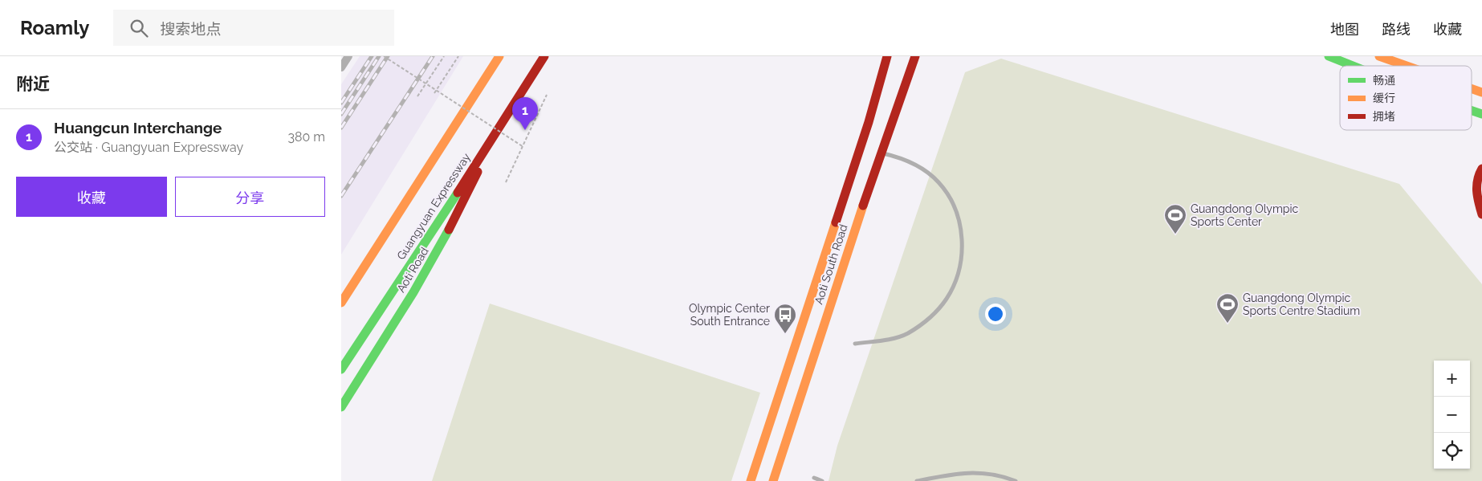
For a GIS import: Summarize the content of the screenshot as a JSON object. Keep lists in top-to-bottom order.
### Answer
{
  "streets": {
    "main road": ["Guangyuan Expressway", "Aoti South Road", "Aoti Road"]
  },
  "crossings": [
    ["Guangyuan Expressway", "Aoti Road"]
  ],
  "places": {
    "sports": ["Guangdong Olympic Sports Center", "Guangdong Olympic Sports Centre Stadium"],
    "bus stop": ["Olympic Center South Entrance"]
  },
  "legend": ["畅通", "缓行", "拥堵"],
  "page": {
    "header": "Roamly",
    "search": "搜索地点",
    "nav": ["地图", "路线", "收藏"],
    "heading": "附近",
    "pins": "1",
    "list": [
      {
        "mark": "1",
        "name": "Huangcun Interchange",
        "note": "公交站 · Guangyuan Expressway",
        "value": "380 m"
      }
    ],
    "buttons": ["收藏", "分享"],
    "map_buttons": ["+", "−"]
  }
}
